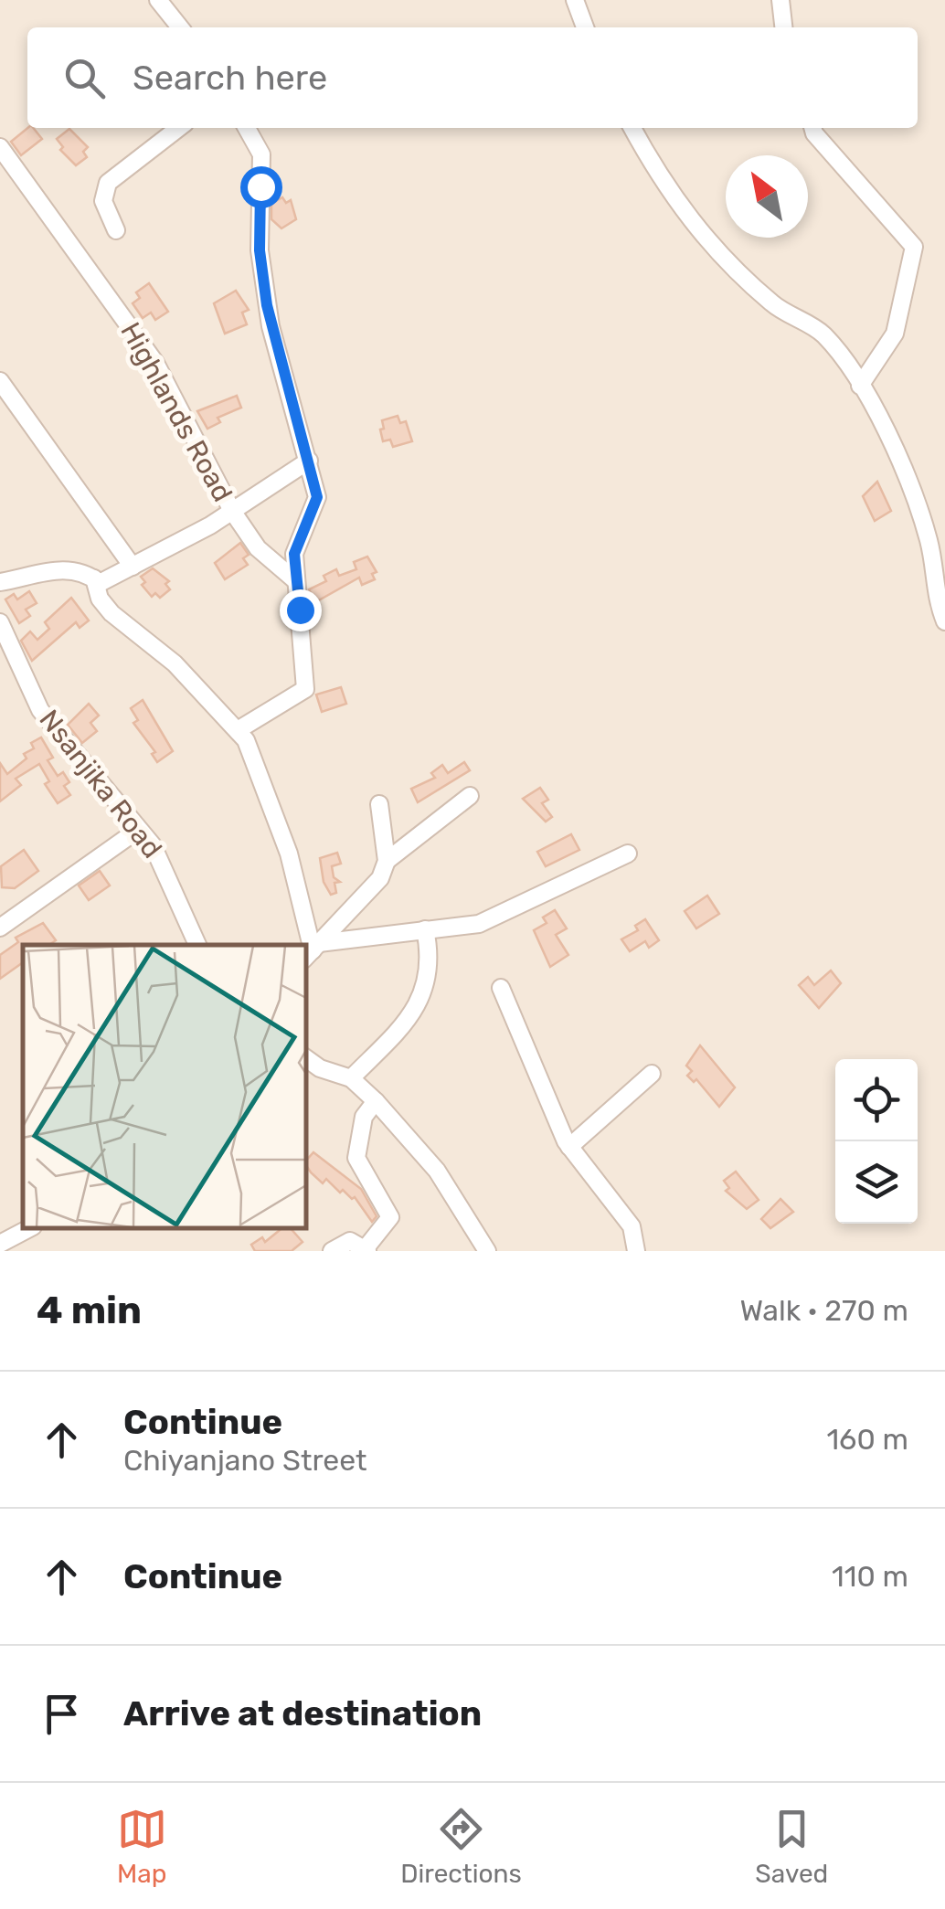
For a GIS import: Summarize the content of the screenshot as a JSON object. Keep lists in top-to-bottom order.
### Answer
{
  "streets": {
    "street": ["Highlands Road", "Nsanjika Road"]
  },
  "north": "top left",
  "page": {
    "search": "Search here",
    "heading": ["4 min", "Walk · 270 m"],
    "list": [
      ["Continue", "Chiyanjano Street", "160 m"],
      ["Continue", "110 m"],
      "Arrive at destination"
    ],
    "nav": ["Map", "Directions", "Saved"]
  }
}
